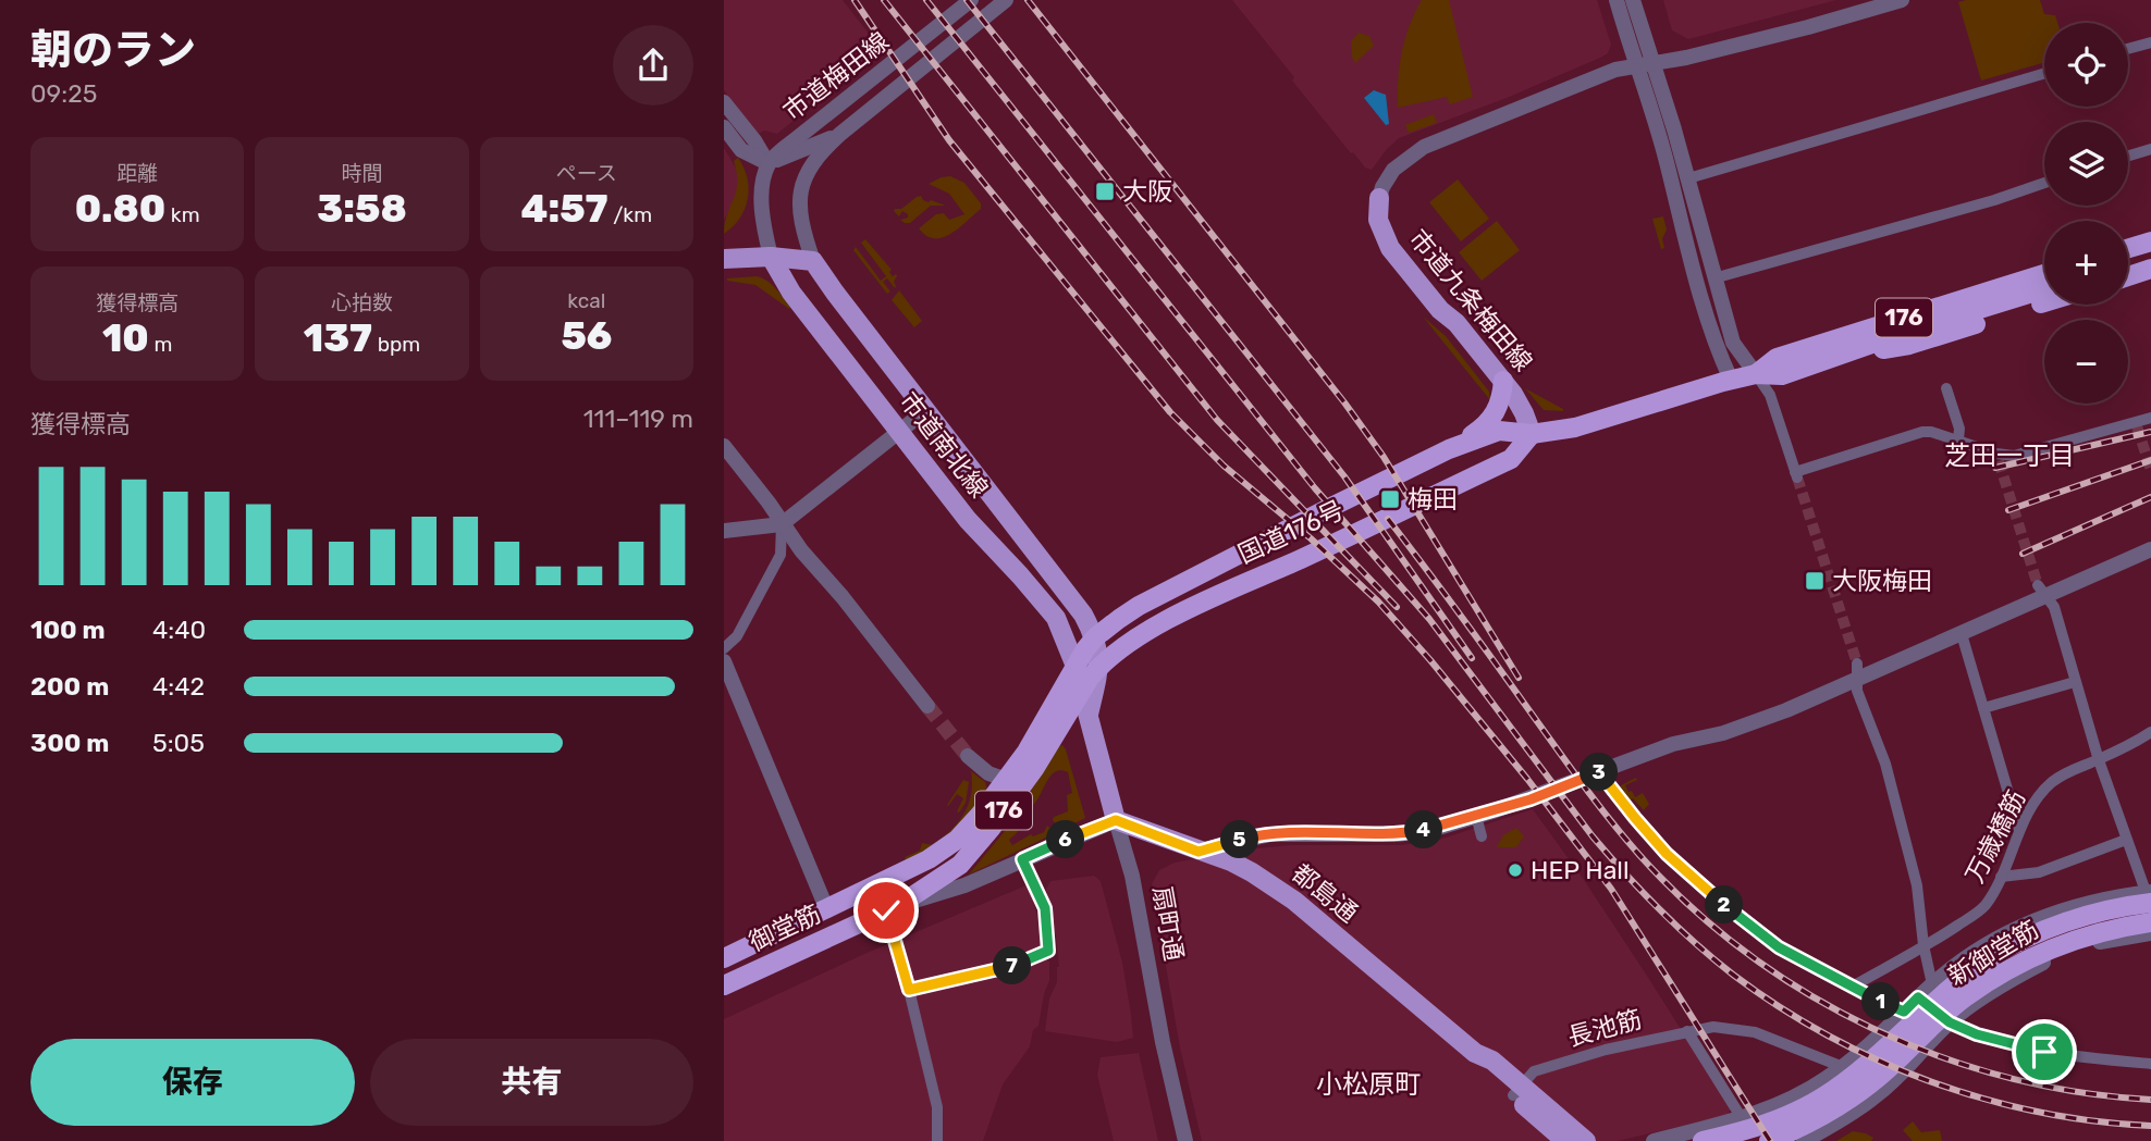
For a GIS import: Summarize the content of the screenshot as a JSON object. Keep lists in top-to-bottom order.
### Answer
{
  "streets": {
    "highway": [
      "176",
      "国道176号",
      "御堂筋",
      "新御堂筋"
    ],
    "main road": [
      "市道九条梅田線",
      "市道南北線",
      "都島通",
      "扇町通"
    ],
    "street": ["市道梅田線", "万歳橋筋", "長池筋"]
  },
  "crossings": [
    ["市道九条梅田線", "国道176号"],
    ["市道南北線", "国道176号"],
    ["市道南北線", "扇町通"],
    ["市道南北線", "御堂筋"],
    ["国道176号", "扇町通"],
    ["国道176号", "御堂筋"],
    ["都島通", "扇町通"],
    ["都島通", "長池筋"],
    ["扇町通", "御堂筋"]
  ],
  "districts": ["芝田一丁目", "小松原町"],
  "places": {
    "transit": ["大阪", "梅田", "大阪梅田"],
    "other": ["HEP Hall"]
  },
  "page": {
    "heading": ["朝のラン", "09:25"],
    "map_buttons": ["+", "−"],
    "stats": [
      ["距離", "0.80 km"],
      ["時間", "3:58"],
      ["ペース", "4:57 /km"],
      ["獲得標高", "10 m"],
      ["心拍数", "137 bpm"],
      ["kcal", "56"]
    ],
    "chart": ["獲得標高", "111–119 m"],
    "list": [
      {
        "name": "100 m",
        "note": "4:40"
      },
      {
        "name": "200 m",
        "note": "4:42"
      },
      {
        "name": "300 m",
        "note": "5:05"
      }
    ],
    "pins": [
      "3",
      "4",
      "5",
      "6",
      "2",
      "7",
      "1"
    ],
    "buttons": ["保存", "共有"]
  }
}
